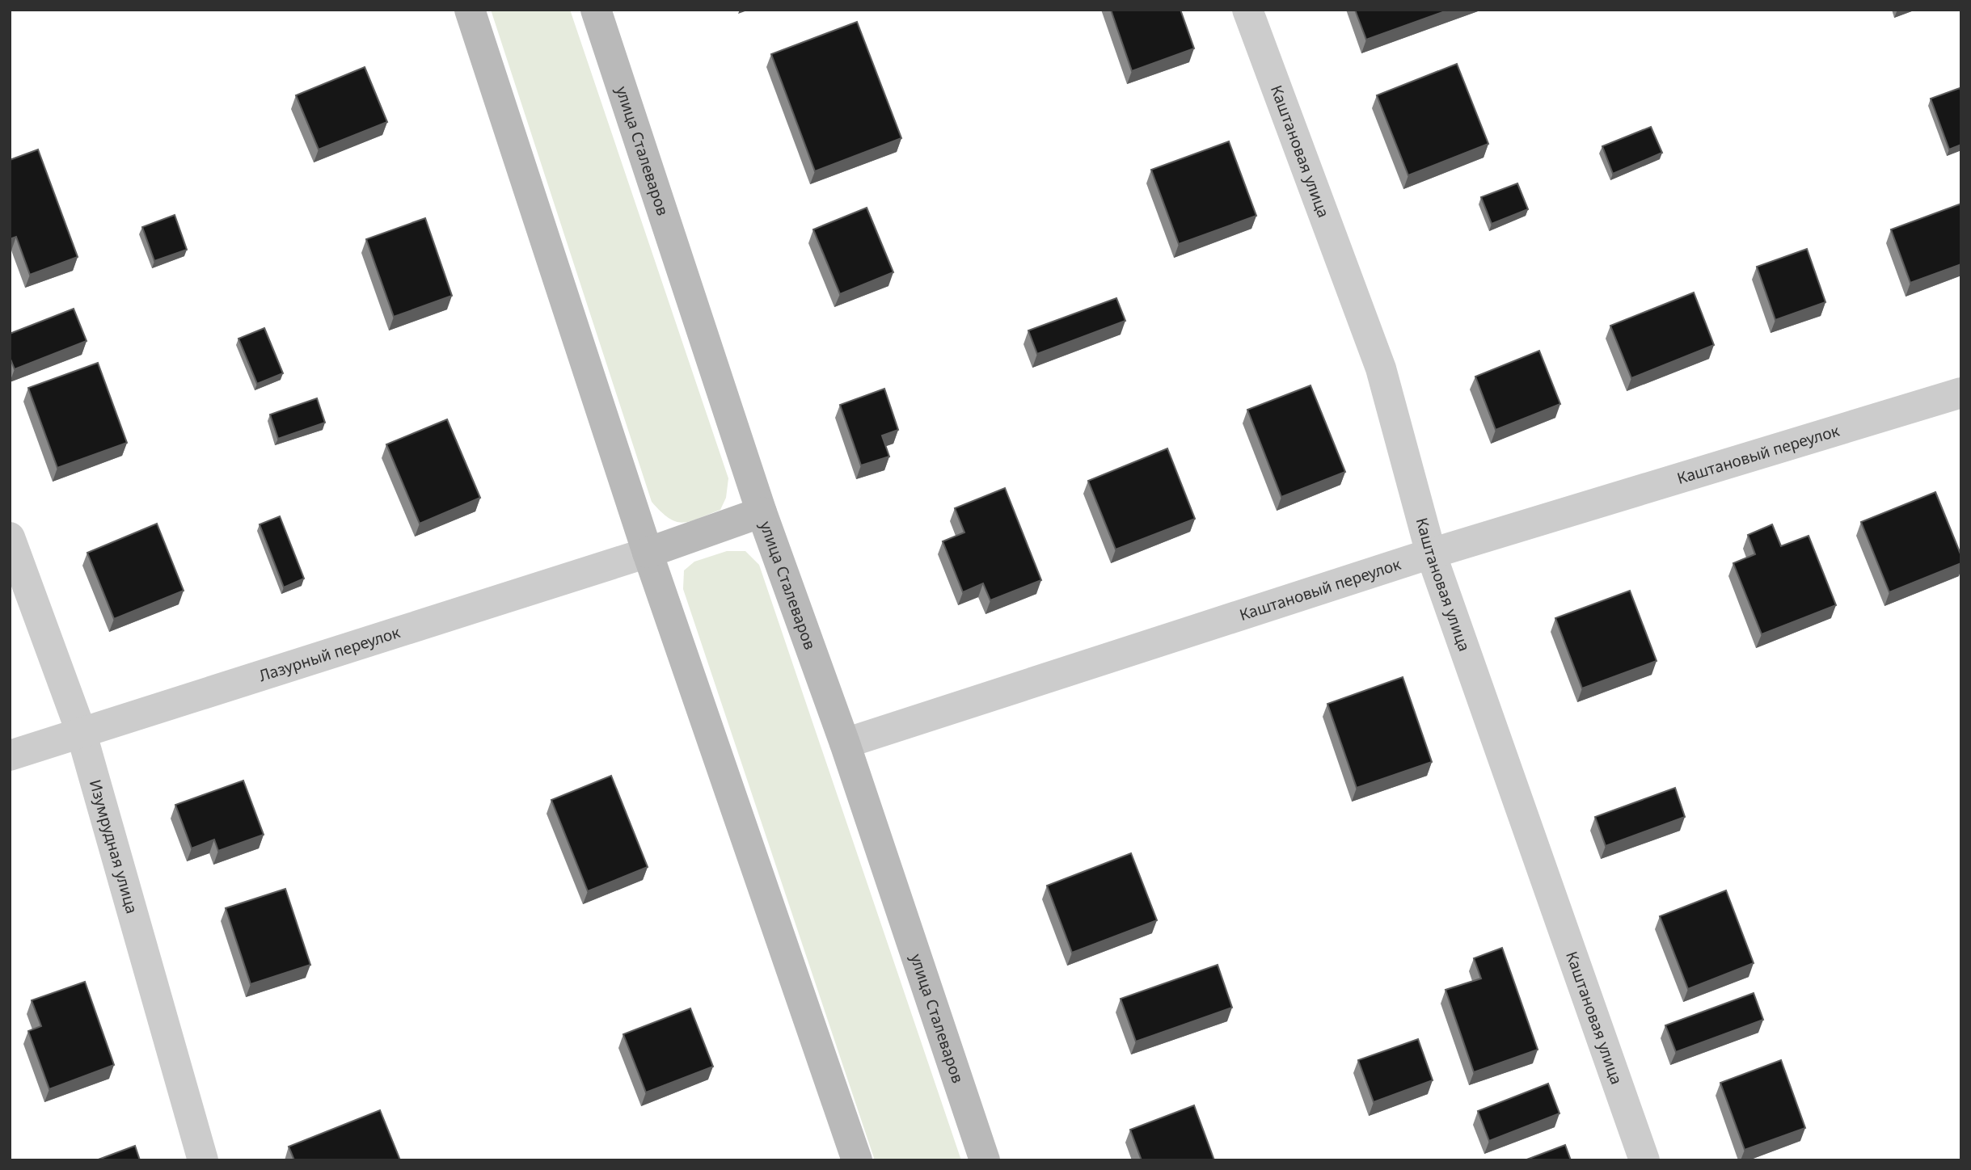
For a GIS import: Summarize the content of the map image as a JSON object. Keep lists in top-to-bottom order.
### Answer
{
  "streets": {
    "main road": ["улица Сталеваров"],
    "street": [
      "Каштановая улица",
      "Каштановый переулок",
      "Лазурный переулок",
      "Изумрудная улица"
    ]
  },
  "crossings": [
    ["улица Сталеваров", "Каштановый переулок"],
    ["Каштановая улица", "Каштановый переулок"],
    ["Лазурный переулок", "Изумрудная улица"]
  ]
}
